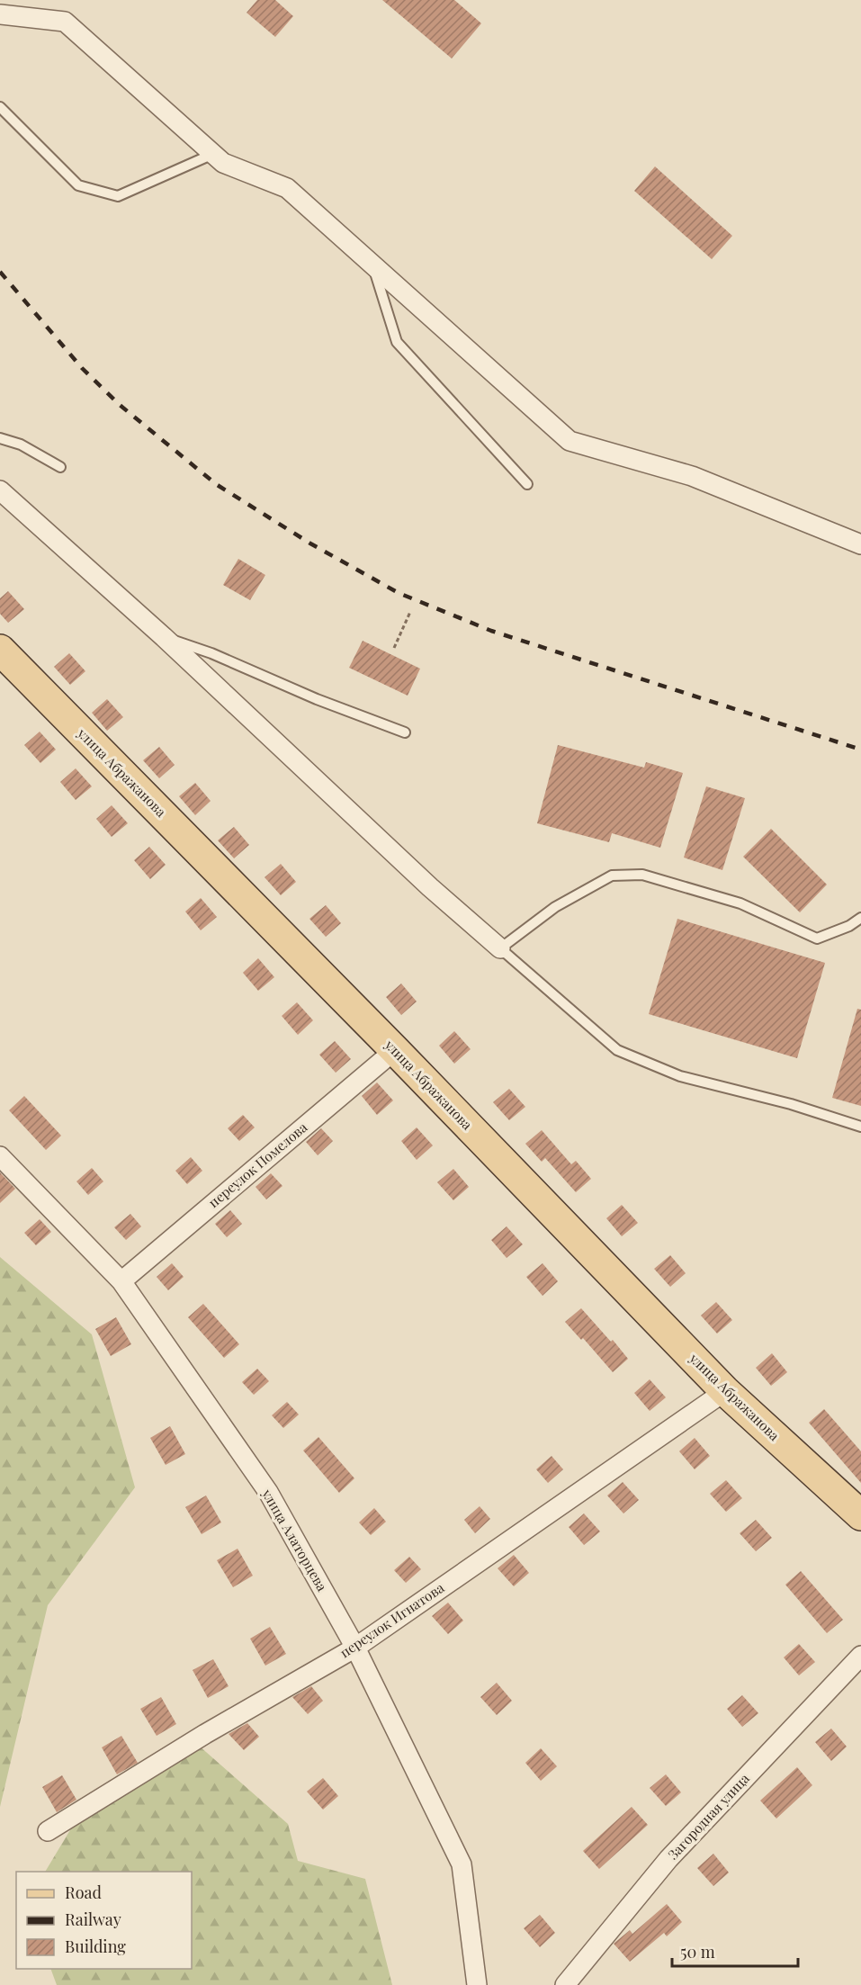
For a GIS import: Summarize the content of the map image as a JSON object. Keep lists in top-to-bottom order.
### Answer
{
  "streets": {
    "main road": ["улица Абражанова"],
    "street": [
      "переулок Помелова",
      "улица Алаторцева",
      "переулок Игнатова",
      "Загородная улица"
    ]
  },
  "crossings": [
    ["улица Абражанова", "переулок Помелова"],
    ["улица Абражанова", "переулок Игнатова"],
    ["переулок Помелова", "улица Алаторцева"],
    ["улица Алаторцева", "переулок Игнатова"]
  ],
  "legend": ["Road", "Railway", "Building"],
  "scale_bar": "50 m"
}
